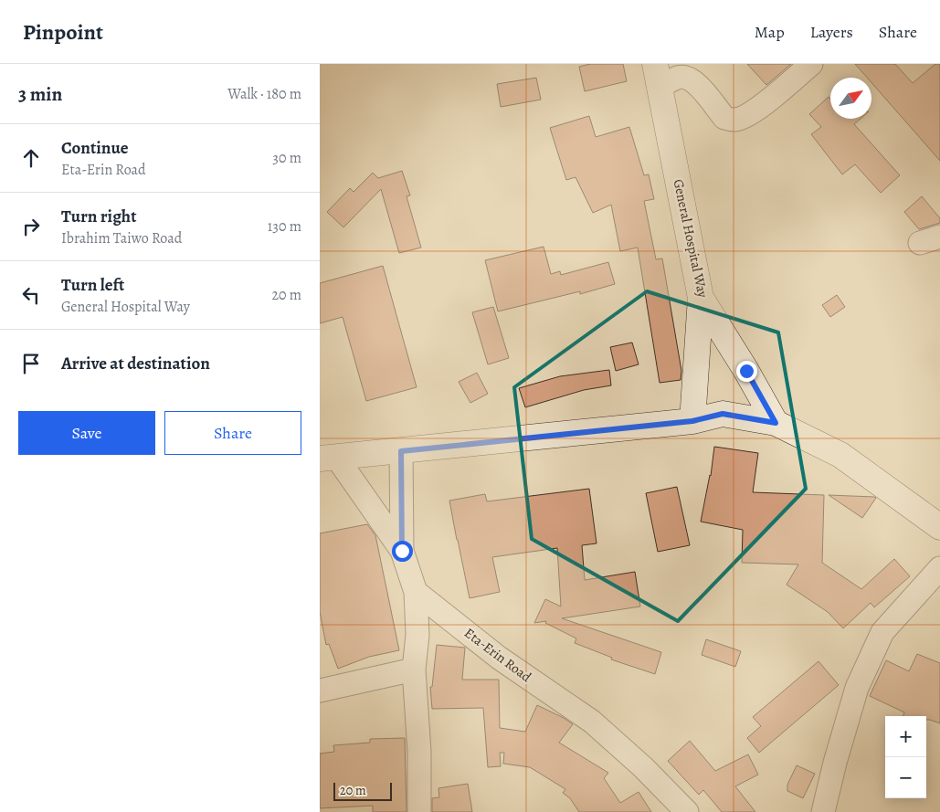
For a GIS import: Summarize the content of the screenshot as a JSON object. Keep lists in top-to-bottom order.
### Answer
{
  "streets": {
    "main road": ["General Hospital Way"],
    "street": ["Eta-Erin Road"]
  },
  "scale_bar": "20 m",
  "north": "top right",
  "page": {
    "header": "Pinpoint",
    "nav": ["Map", "Layers", "Share"],
    "heading": ["3 min", "Walk · 180 m"],
    "list": [
      ["Continue", "Eta-Erin Road", "30 m"],
      ["Turn right", "Ibrahim Taiwo Road", "130 m"],
      ["Turn left", "General Hospital Way", "20 m"],
      "Arrive at destination"
    ],
    "buttons": ["Save", "Share"],
    "map_buttons": ["+", "−"],
    "scale": "20 m"
  }
}
